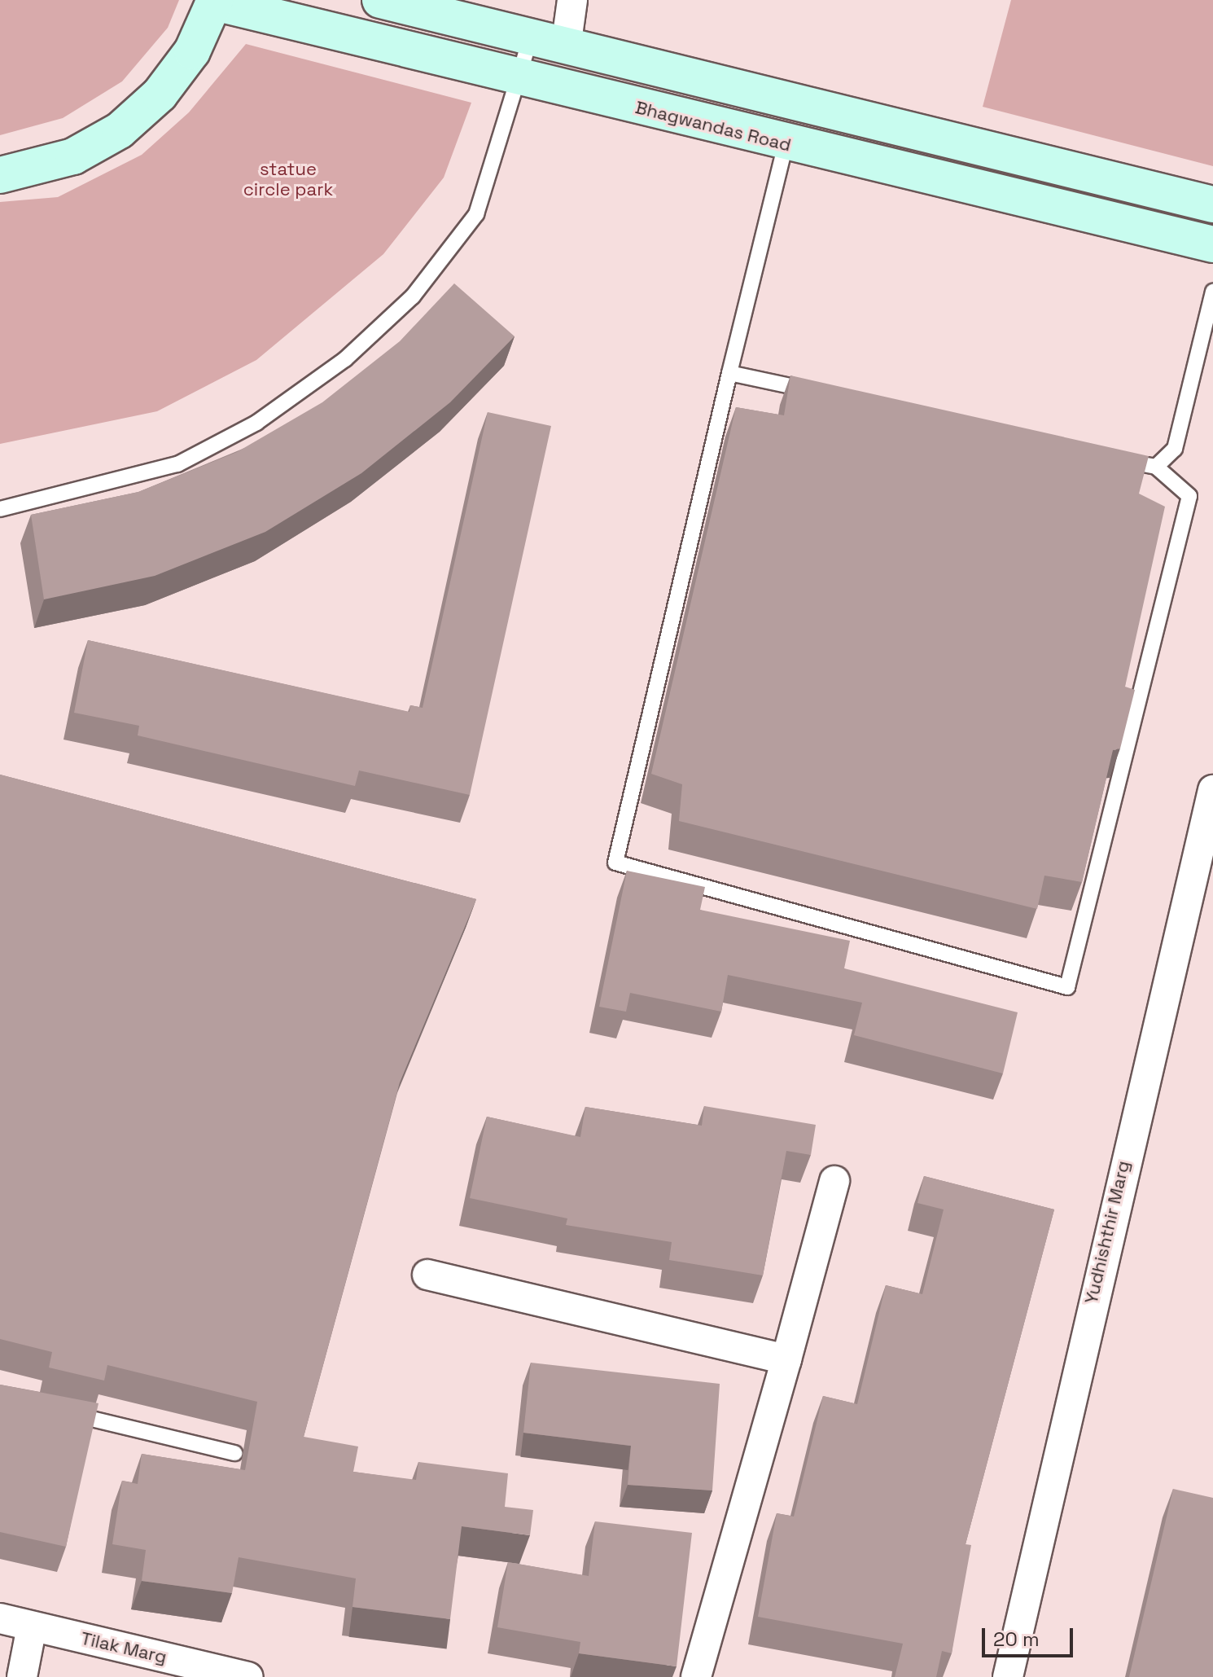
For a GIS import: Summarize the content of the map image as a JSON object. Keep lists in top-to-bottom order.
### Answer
{
  "streets": {
    "street": ["Bhagwandas Road", "Yudhishthir Marg", "Tilak Marg"]
  },
  "parks": ["statue circle park"],
  "scale_bar": "20 m"
}
